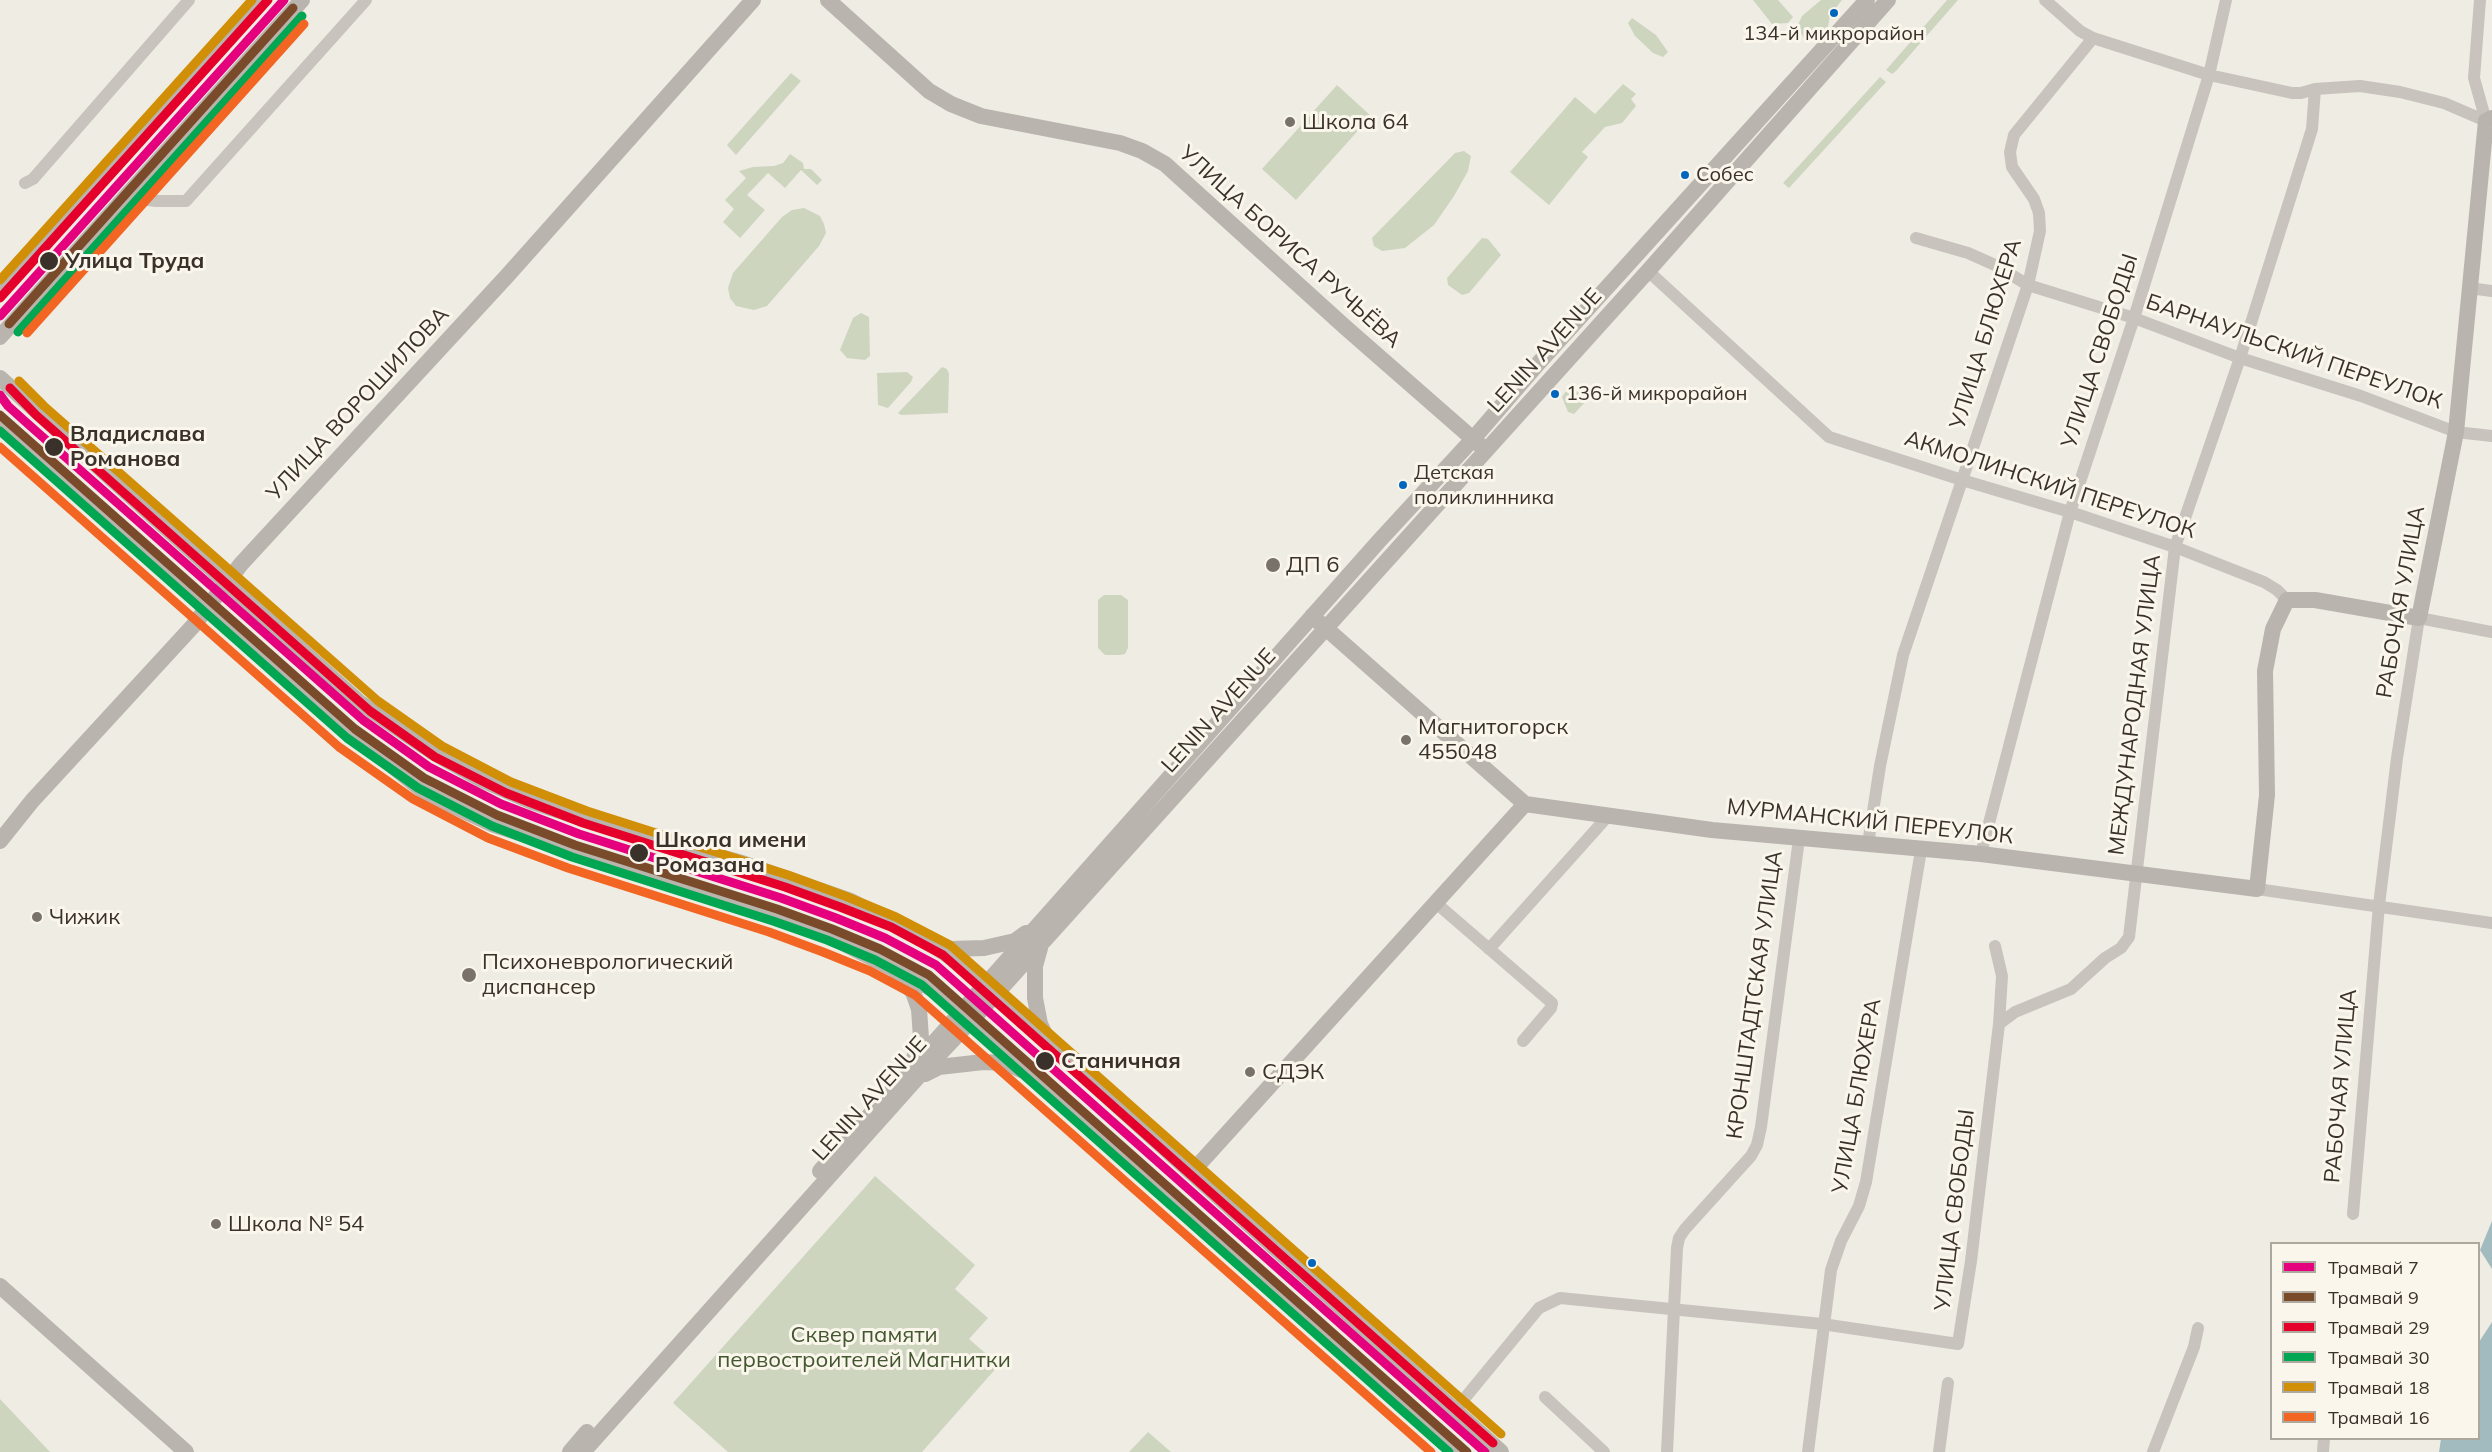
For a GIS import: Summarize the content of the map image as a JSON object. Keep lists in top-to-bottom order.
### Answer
{
  "streets": {
    "main road": [
      "УЛИЦА БОРИСА РУЧЬЁВА",
      "LENIN AVENUE",
      "УЛИЦА ВОРОШИЛОВА",
      "РАБОЧАЯ УЛИЦА",
      "МУРМАНСКИЙ ПЕРЕУЛОК"
    ],
    "street": [
      "УЛИЦА БЛЮХЕРА",
      "УЛИЦА СВОБОДЫ",
      "БАРНАУЛЬСКИЙ ПЕРЕУЛОК",
      "АКМОЛИНСКИЙ ПЕРЕУЛОК",
      "МЕЖДУНАРОДНАЯ УЛИЦА",
      "КРОНШТАДТСКАЯ УЛИЦА"
    ]
  },
  "crossings": [
    ["УЛИЦА БОРИСА РУЧЬЁВА", "LENIN AVENUE"],
    ["УЛИЦА БЛЮХЕРА", "УЛИЦА СВОБОДЫ"],
    ["УЛИЦА БЛЮХЕРА", "БАРНАУЛЬСКИЙ ПЕРЕУЛОК"],
    ["УЛИЦА БЛЮХЕРА", "АКМОЛИНСКИЙ ПЕРЕУЛОК"],
    ["УЛИЦА БЛЮХЕРА", "МУРМАНСКИЙ ПЕРЕУЛОК"],
    ["LENIN AVENUE", "АКМОЛИНСКИЙ ПЕРЕУЛОК"],
    ["УЛИЦА СВОБОДЫ", "БАРНАУЛЬСКИЙ ПЕРЕУЛОК"],
    ["УЛИЦА СВОБОДЫ", "АКМОЛИНСКИЙ ПЕРЕУЛОК"],
    ["УЛИЦА СВОБОДЫ", "МЕЖДУНАРОДНАЯ УЛИЦА"],
    ["УЛИЦА СВОБОДЫ", "МУРМАНСКИЙ ПЕРЕУЛОК"],
    ["БАРНАУЛЬСКИЙ ПЕРЕУЛОК", "РАБОЧАЯ УЛИЦА"],
    ["БАРНАУЛЬСКИЙ ПЕРЕУЛОК", "МЕЖДУНАРОДНАЯ УЛИЦА"],
    ["АКМОЛИНСКИЙ ПЕРЕУЛОК", "МЕЖДУНАРОДНАЯ УЛИЦА"],
    ["РАБОЧАЯ УЛИЦА", "МУРМАНСКИЙ ПЕРЕУЛОК"],
    ["МЕЖДУНАРОДНАЯ УЛИЦА", "МУРМАНСКИЙ ПЕРЕУЛОК"],
    ["МУРМАНСКИЙ ПЕРЕУЛОК", "КРОНШТАДТСКАЯ УЛИЦА"]
  ],
  "parks": ["Сквер памяти первостроителей Магнитки"],
  "places": [
    "134-й микрорайон",
    "Школа 64",
    "Собес",
    "Улица Труда",
    "136-й микрорайон",
    "Владислава Романова",
    "Детская поликлинника",
    "ДП 6",
    "Магнитогорск 455048",
    "Школа имени Ромазана",
    "Чижик",
    "Психоневрологический диспансер",
    "Станичная",
    "СДЭК",
    "Школа № 54"
  ],
  "lines": [
    "tram line 7",
    "tram line 29",
    "tram line 18",
    "tram line 9",
    "tram line 30",
    "tram line 16"
  ],
  "legend": [
    "Трамвай 7",
    "Трамвай 9",
    "Трамвай 29",
    "Трамвай 30",
    "Трамвай 18",
    "Трамвай 16"
  ]
}
